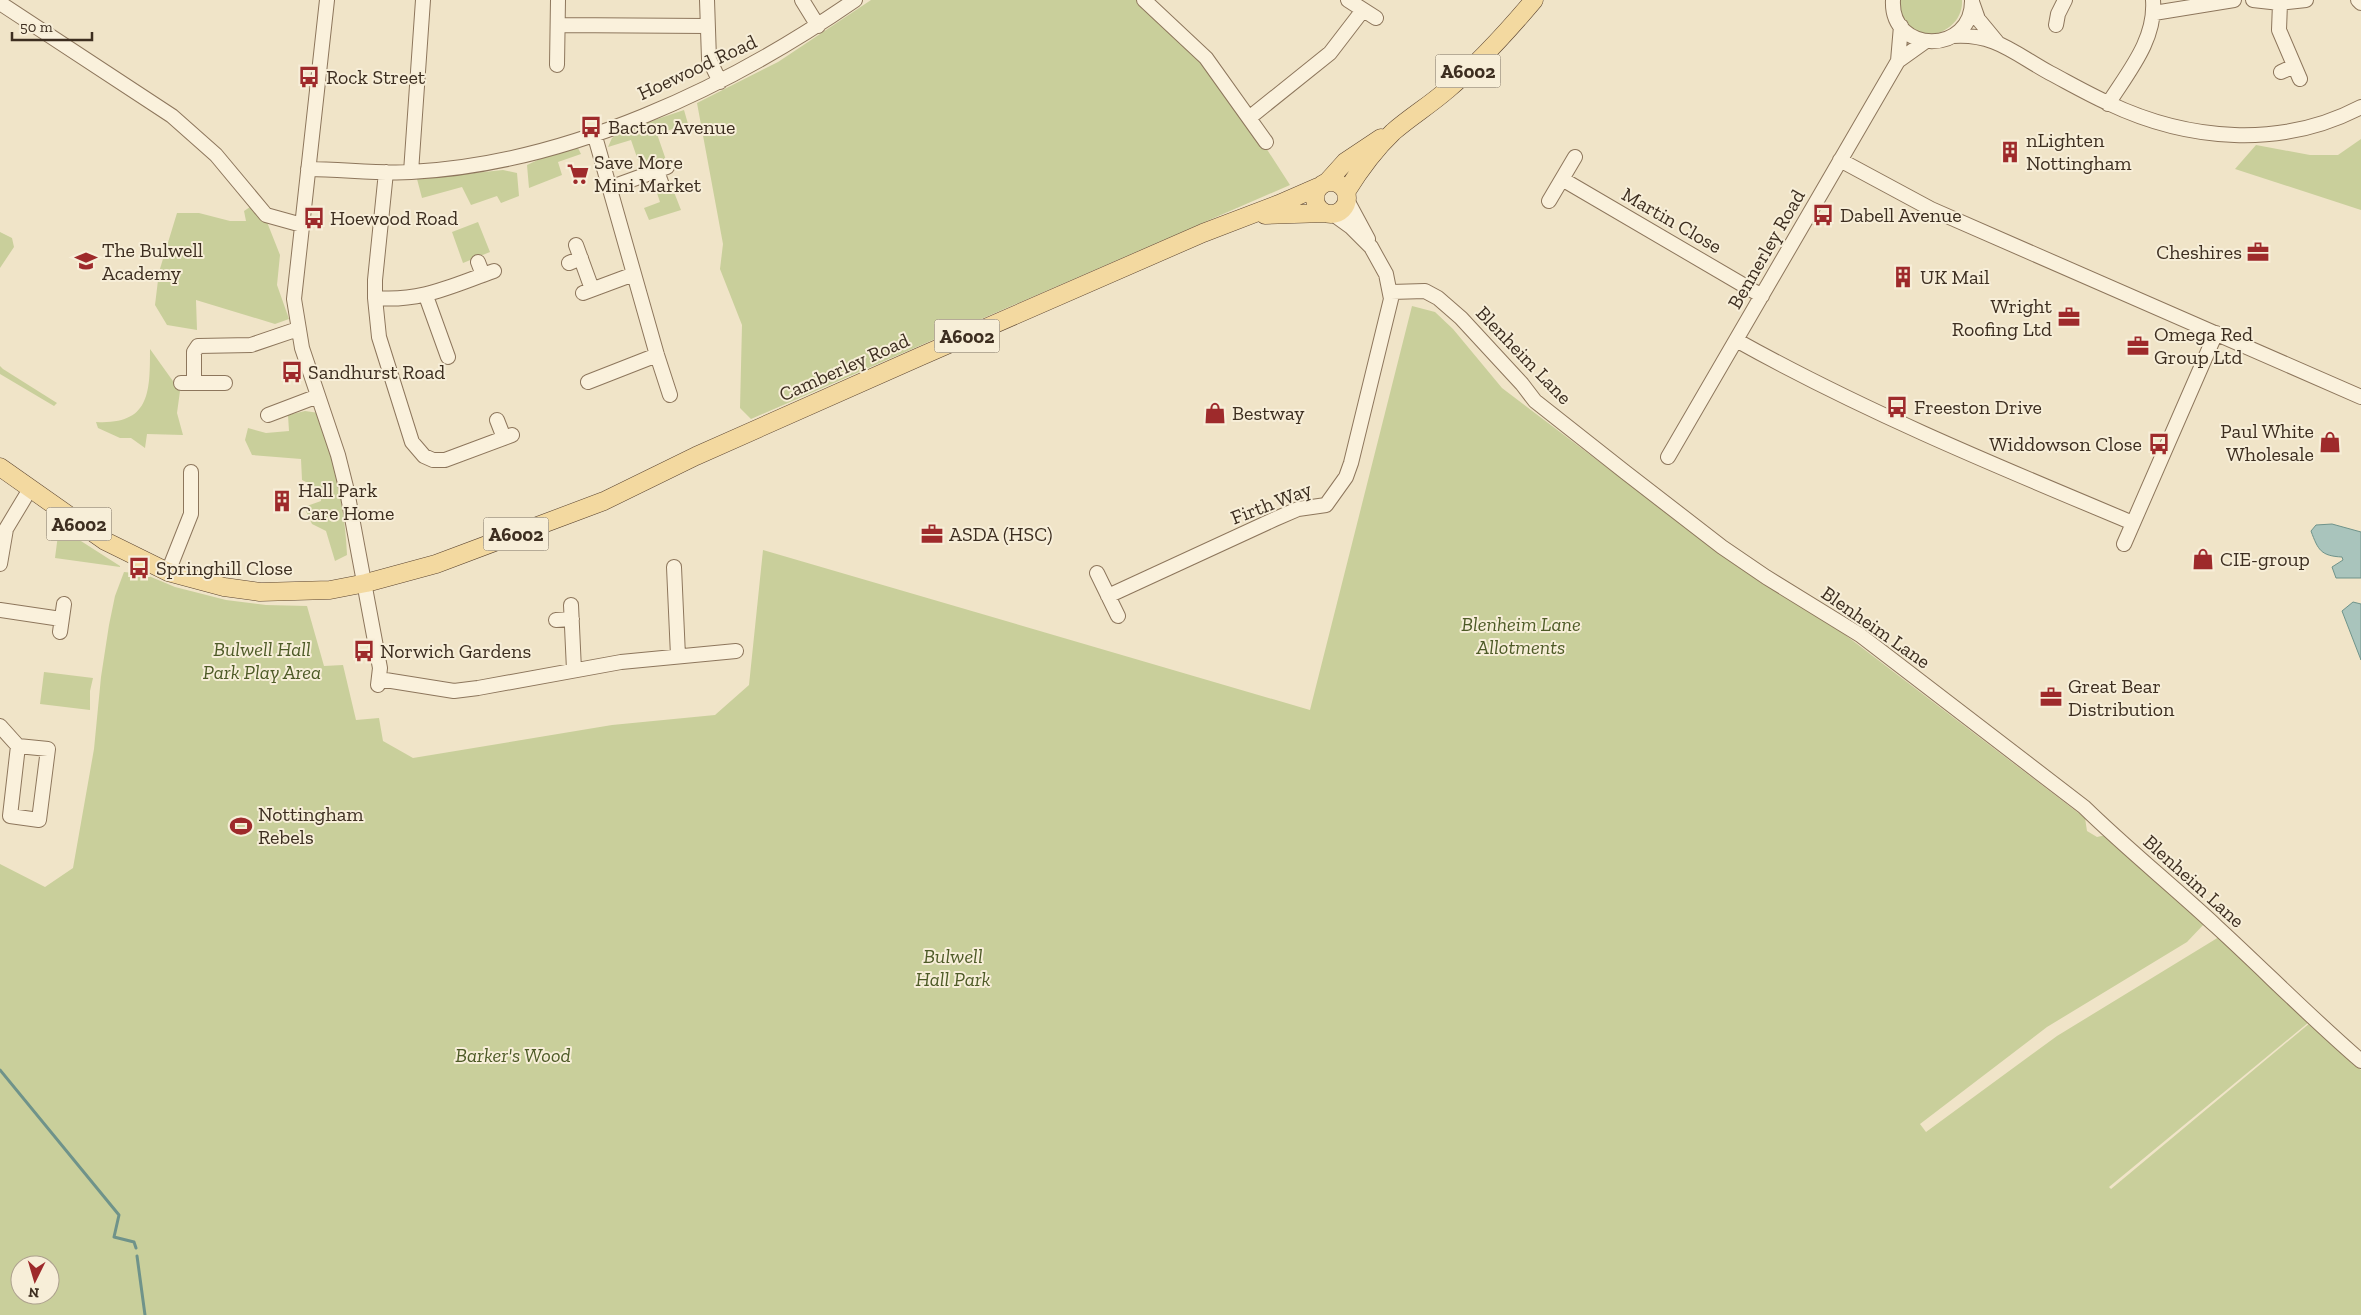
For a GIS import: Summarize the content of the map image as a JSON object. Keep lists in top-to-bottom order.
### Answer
{
  "streets": {
    "main road": ["A6002", "Camberley Road"],
    "street": [
      "Hoewood Road",
      "Martin Close",
      "Bennerley Road",
      "Blenheim Lane",
      "Firth Way"
    ]
  },
  "crossings": [
    ["A6002", "Camberley Road"],
    ["Martin Close", "Bennerley Road"],
    ["Blenheim Lane", "Firth Way"]
  ],
  "parks": [
    "Blenheim Lane Allotments",
    "Bulwell Hall Park Play Area",
    "Bulwell Hall Park",
    "Barker's Wood"
  ],
  "places": {
    "bus stop": [
      "Rock Street",
      "Bacton Avenue",
      "Dabell Avenue",
      "Hoewood Road",
      "Sandhurst Road",
      "Freeston Drive",
      "Widdowson Close",
      "Springhill Close",
      "Norwich Gardens"
    ],
    "building": ["nLighten Nottingham", "UK Mail", "Hall Park Care Home"],
    "supermarket": ["Save More Mini Market"],
    "office": [
      "Cheshires",
      "Wright Roofing Ltd",
      "Omega Red Group Ltd",
      "ASDA (HSC)",
      "Great Bear Distribution"
    ],
    "school or university": ["The Bulwell Academy"],
    "shop": ["Bestway", "Paul White Wholesale", "CIE-group"],
    "sports": ["Nottingham Rebels"]
  },
  "scale_bar": "50 m",
  "north": "bottom"
}
